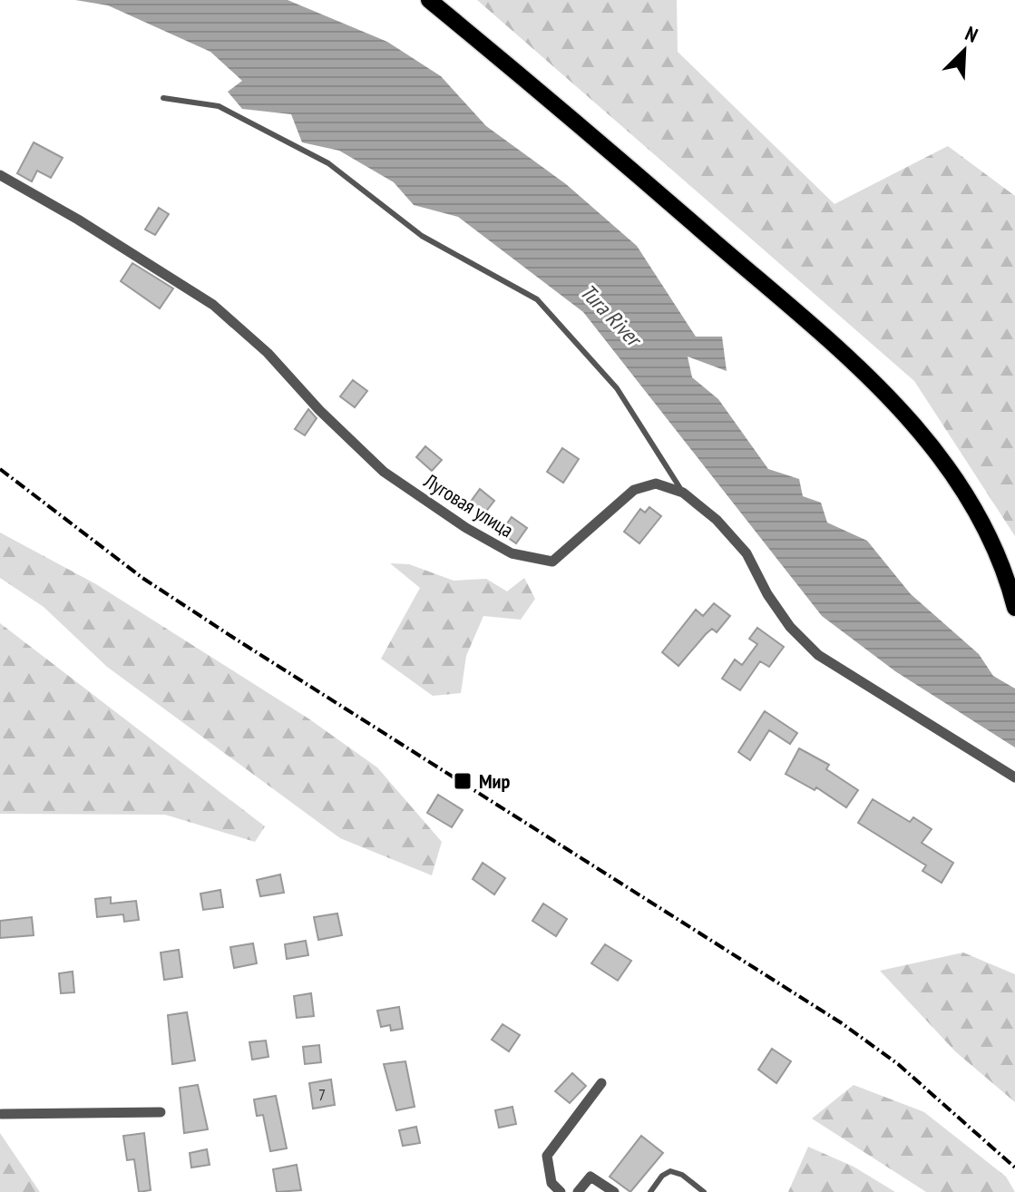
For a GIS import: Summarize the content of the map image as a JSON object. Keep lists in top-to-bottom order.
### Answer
{
  "streets": {
    "street": ["Луговая улица"]
  },
  "water": ["Tura River"],
  "places": {
    "transit": ["Мир"]
  },
  "house_numbers": ["7"],
  "north": "top right"
}
